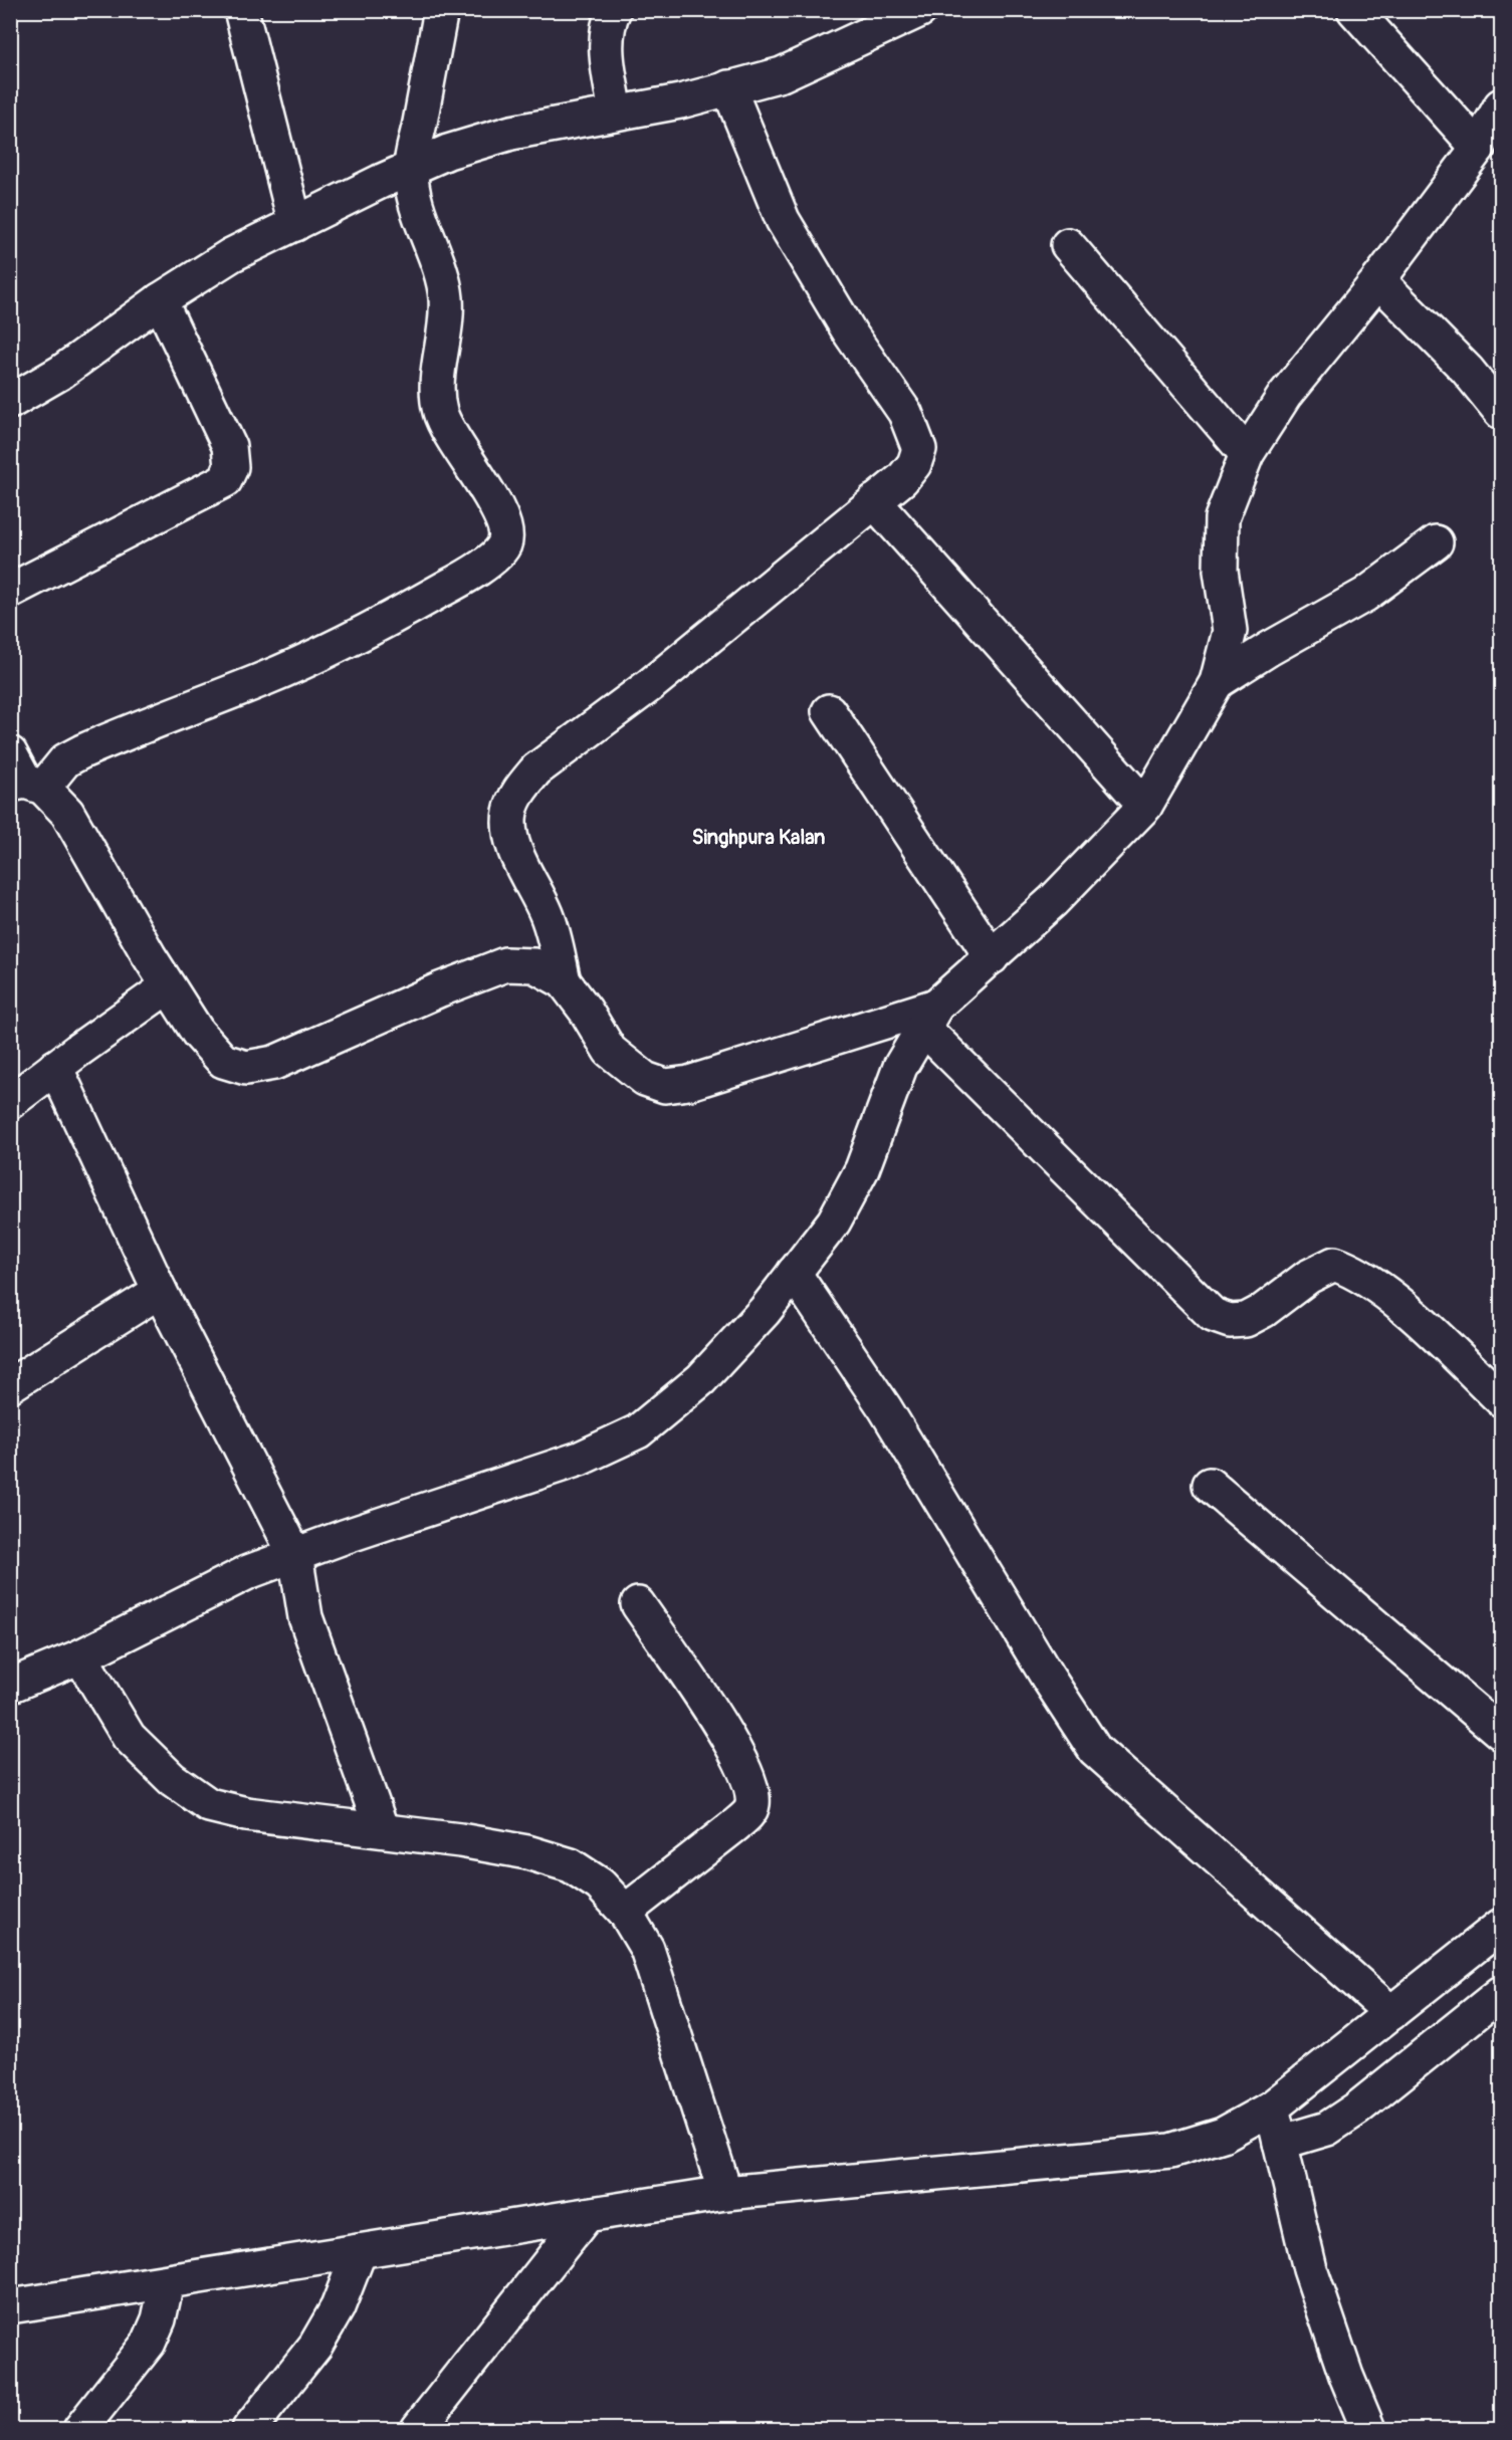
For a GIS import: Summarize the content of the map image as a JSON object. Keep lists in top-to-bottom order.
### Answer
{
  "districts": ["Singhpura Kalan"]
}
